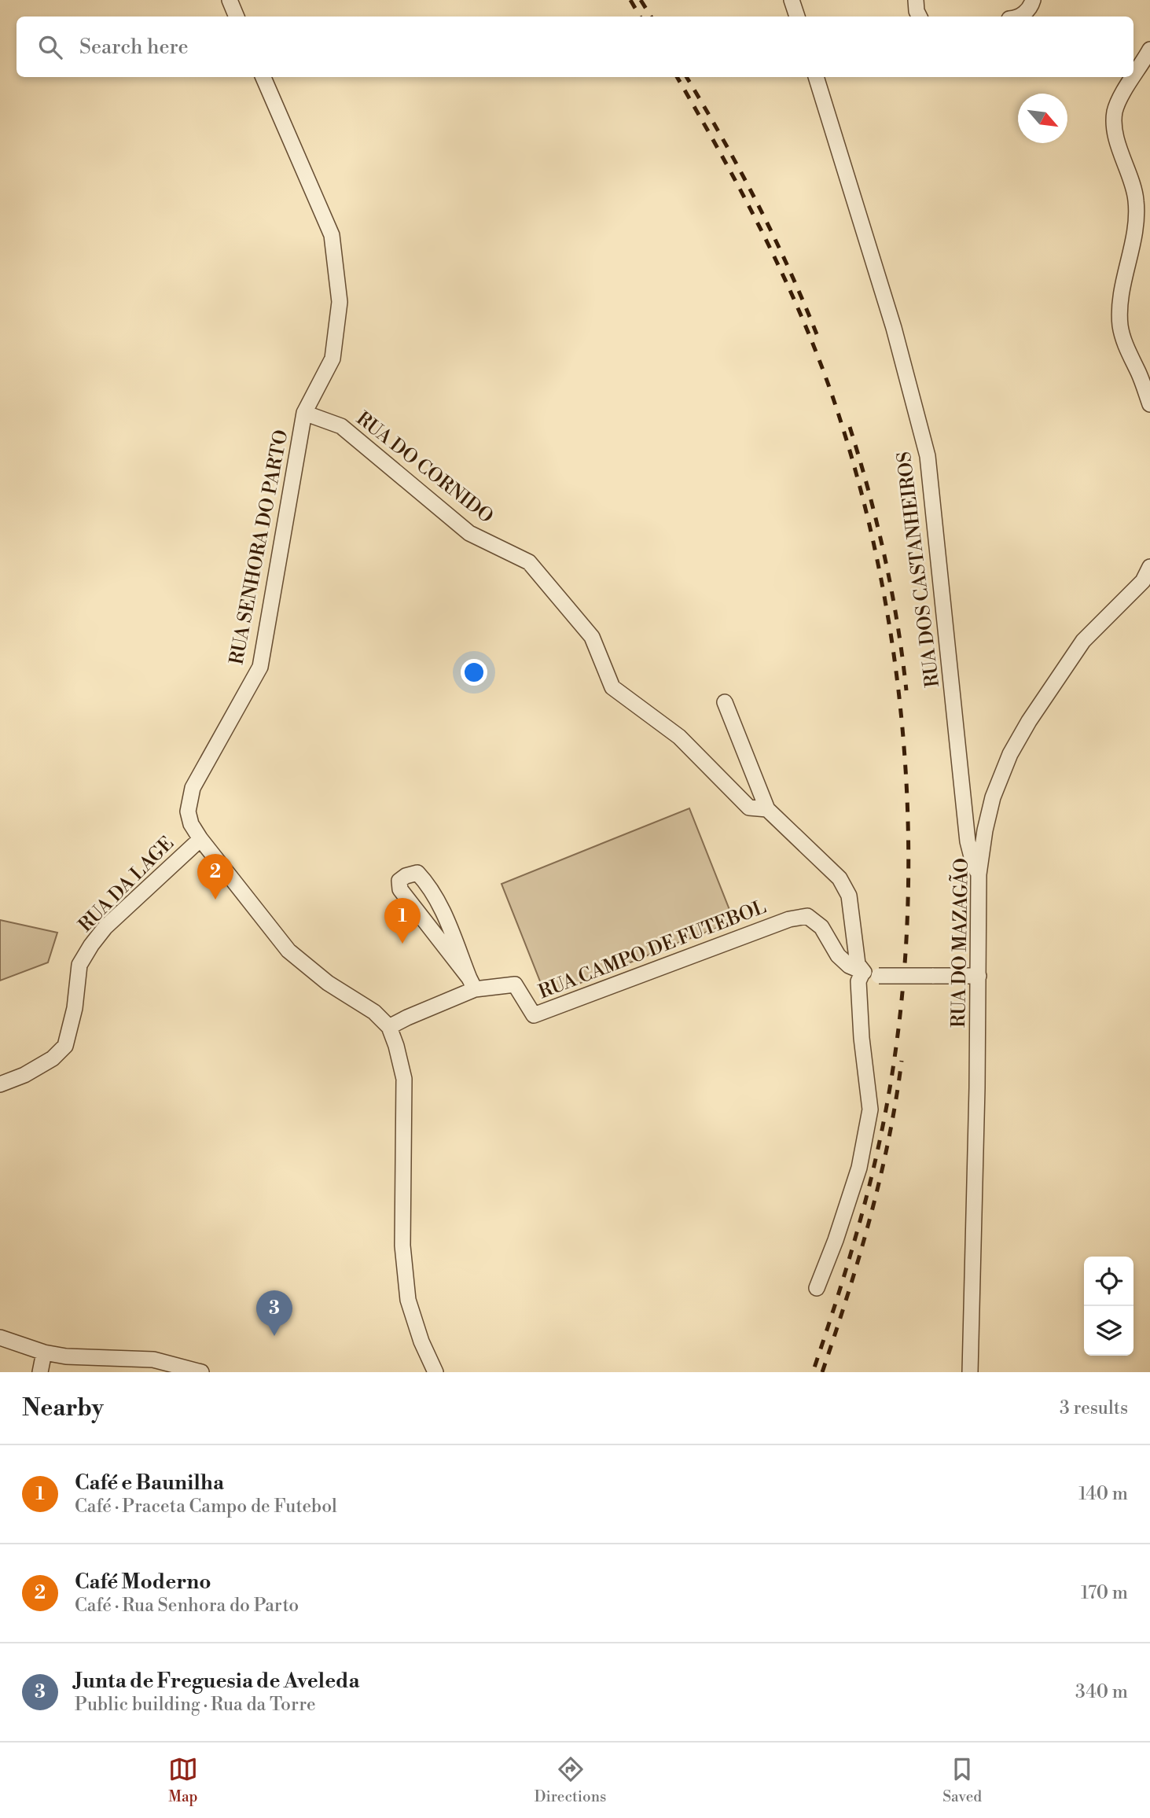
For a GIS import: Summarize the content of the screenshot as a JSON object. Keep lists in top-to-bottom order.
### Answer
{
  "streets": {
    "street": [
      "RUA DO CORNIDO",
      "RUA SENHORA DO PARTO",
      "RUA DOS CASTANHEIROS",
      "RUA DA LAGE",
      "RUA DO MAZAGÃO",
      "RUA CAMPO DE FUTEBOL"
    ]
  },
  "crossings": [
    ["RUA DO CORNIDO", "RUA SENHORA DO PARTO"],
    ["RUA DO CORNIDO", "RUA CAMPO DE FUTEBOL"],
    ["RUA SENHORA DO PARTO", "RUA DA LAGE"],
    ["RUA SENHORA DO PARTO", "RUA CAMPO DE FUTEBOL"],
    ["RUA DOS CASTANHEIROS", "RUA DO MAZAGÃO"]
  ],
  "north": "bottom right",
  "page": {
    "search": "Search here",
    "pins": ["2", "1", "3"],
    "heading": ["Nearby", "3 results"],
    "list": [
      {
        "mark": "1",
        "name": "Café e Baunilha",
        "note": "Café · Praceta Campo de Futebol",
        "value": "140 m"
      },
      {
        "mark": "2",
        "name": "Café Moderno",
        "note": "Café · Rua Senhora do Parto",
        "value": "170 m"
      },
      {
        "mark": "3",
        "name": "Junta de Freguesia de Aveleda",
        "note": "Public building · Rua da Torre",
        "value": "340 m"
      }
    ],
    "nav": ["Map", "Directions", "Saved"]
  }
}
